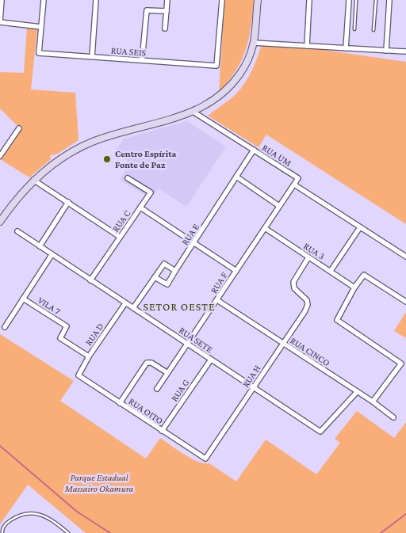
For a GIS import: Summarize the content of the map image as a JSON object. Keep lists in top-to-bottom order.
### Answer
{
  "streets": {
    "street": [
      "RUA SEIS",
      "RUA UM",
      "RUA C",
      "RUA E",
      "RUA 3",
      "RUA F",
      "VILA 7",
      "RUA D",
      "RUA SETE",
      "RUA CINCO",
      "RUA H",
      "RUA G",
      "RUA OITO"
    ]
  },
  "crossings": [
    ["RUA UM", "RUA E"],
    ["RUA UM", "RUA F"],
    ["RUA C", "RUA SETE"],
    ["RUA 3", "RUA F"],
    ["RUA 3", "RUA H"],
    ["RUA F", "RUA SETE"],
    ["RUA F", "RUA CINCO"],
    ["VILA 7", "RUA D"],
    ["RUA D", "RUA SETE"],
    ["RUA D", "RUA OITO"],
    ["RUA SETE", "RUA CINCO"],
    ["RUA SETE", "RUA H"],
    ["RUA SETE", "RUA G"],
    ["RUA CINCO", "RUA H"],
    ["RUA H", "RUA OITO"],
    ["RUA G", "RUA OITO"]
  ],
  "districts": ["SETOR OESTE"],
  "parks": ["Parque Estadual Massairo Okamura"],
  "places": ["Centro Espírita Fonte de Paz"]
}
